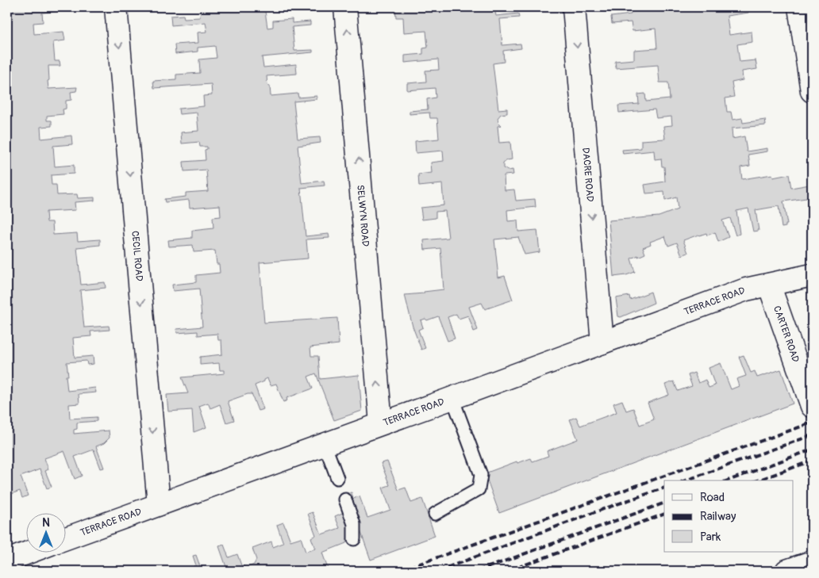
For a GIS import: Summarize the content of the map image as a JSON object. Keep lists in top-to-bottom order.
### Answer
{
  "streets": {
    "street": [
      "DACRE ROAD",
      "SELWYN ROAD",
      "CECIL ROAD",
      "TERRACE ROAD",
      "CARTER ROAD"
    ]
  },
  "crossings": [
    ["DACRE ROAD", "TERRACE ROAD"],
    ["SELWYN ROAD", "TERRACE ROAD"],
    ["CECIL ROAD", "TERRACE ROAD"],
    ["TERRACE ROAD", "CARTER ROAD"]
  ],
  "one_way": ["DACRE ROAD", "SELWYN ROAD", "CECIL ROAD"],
  "legend": ["Road", "Railway", "Park"],
  "north": "top"
}
